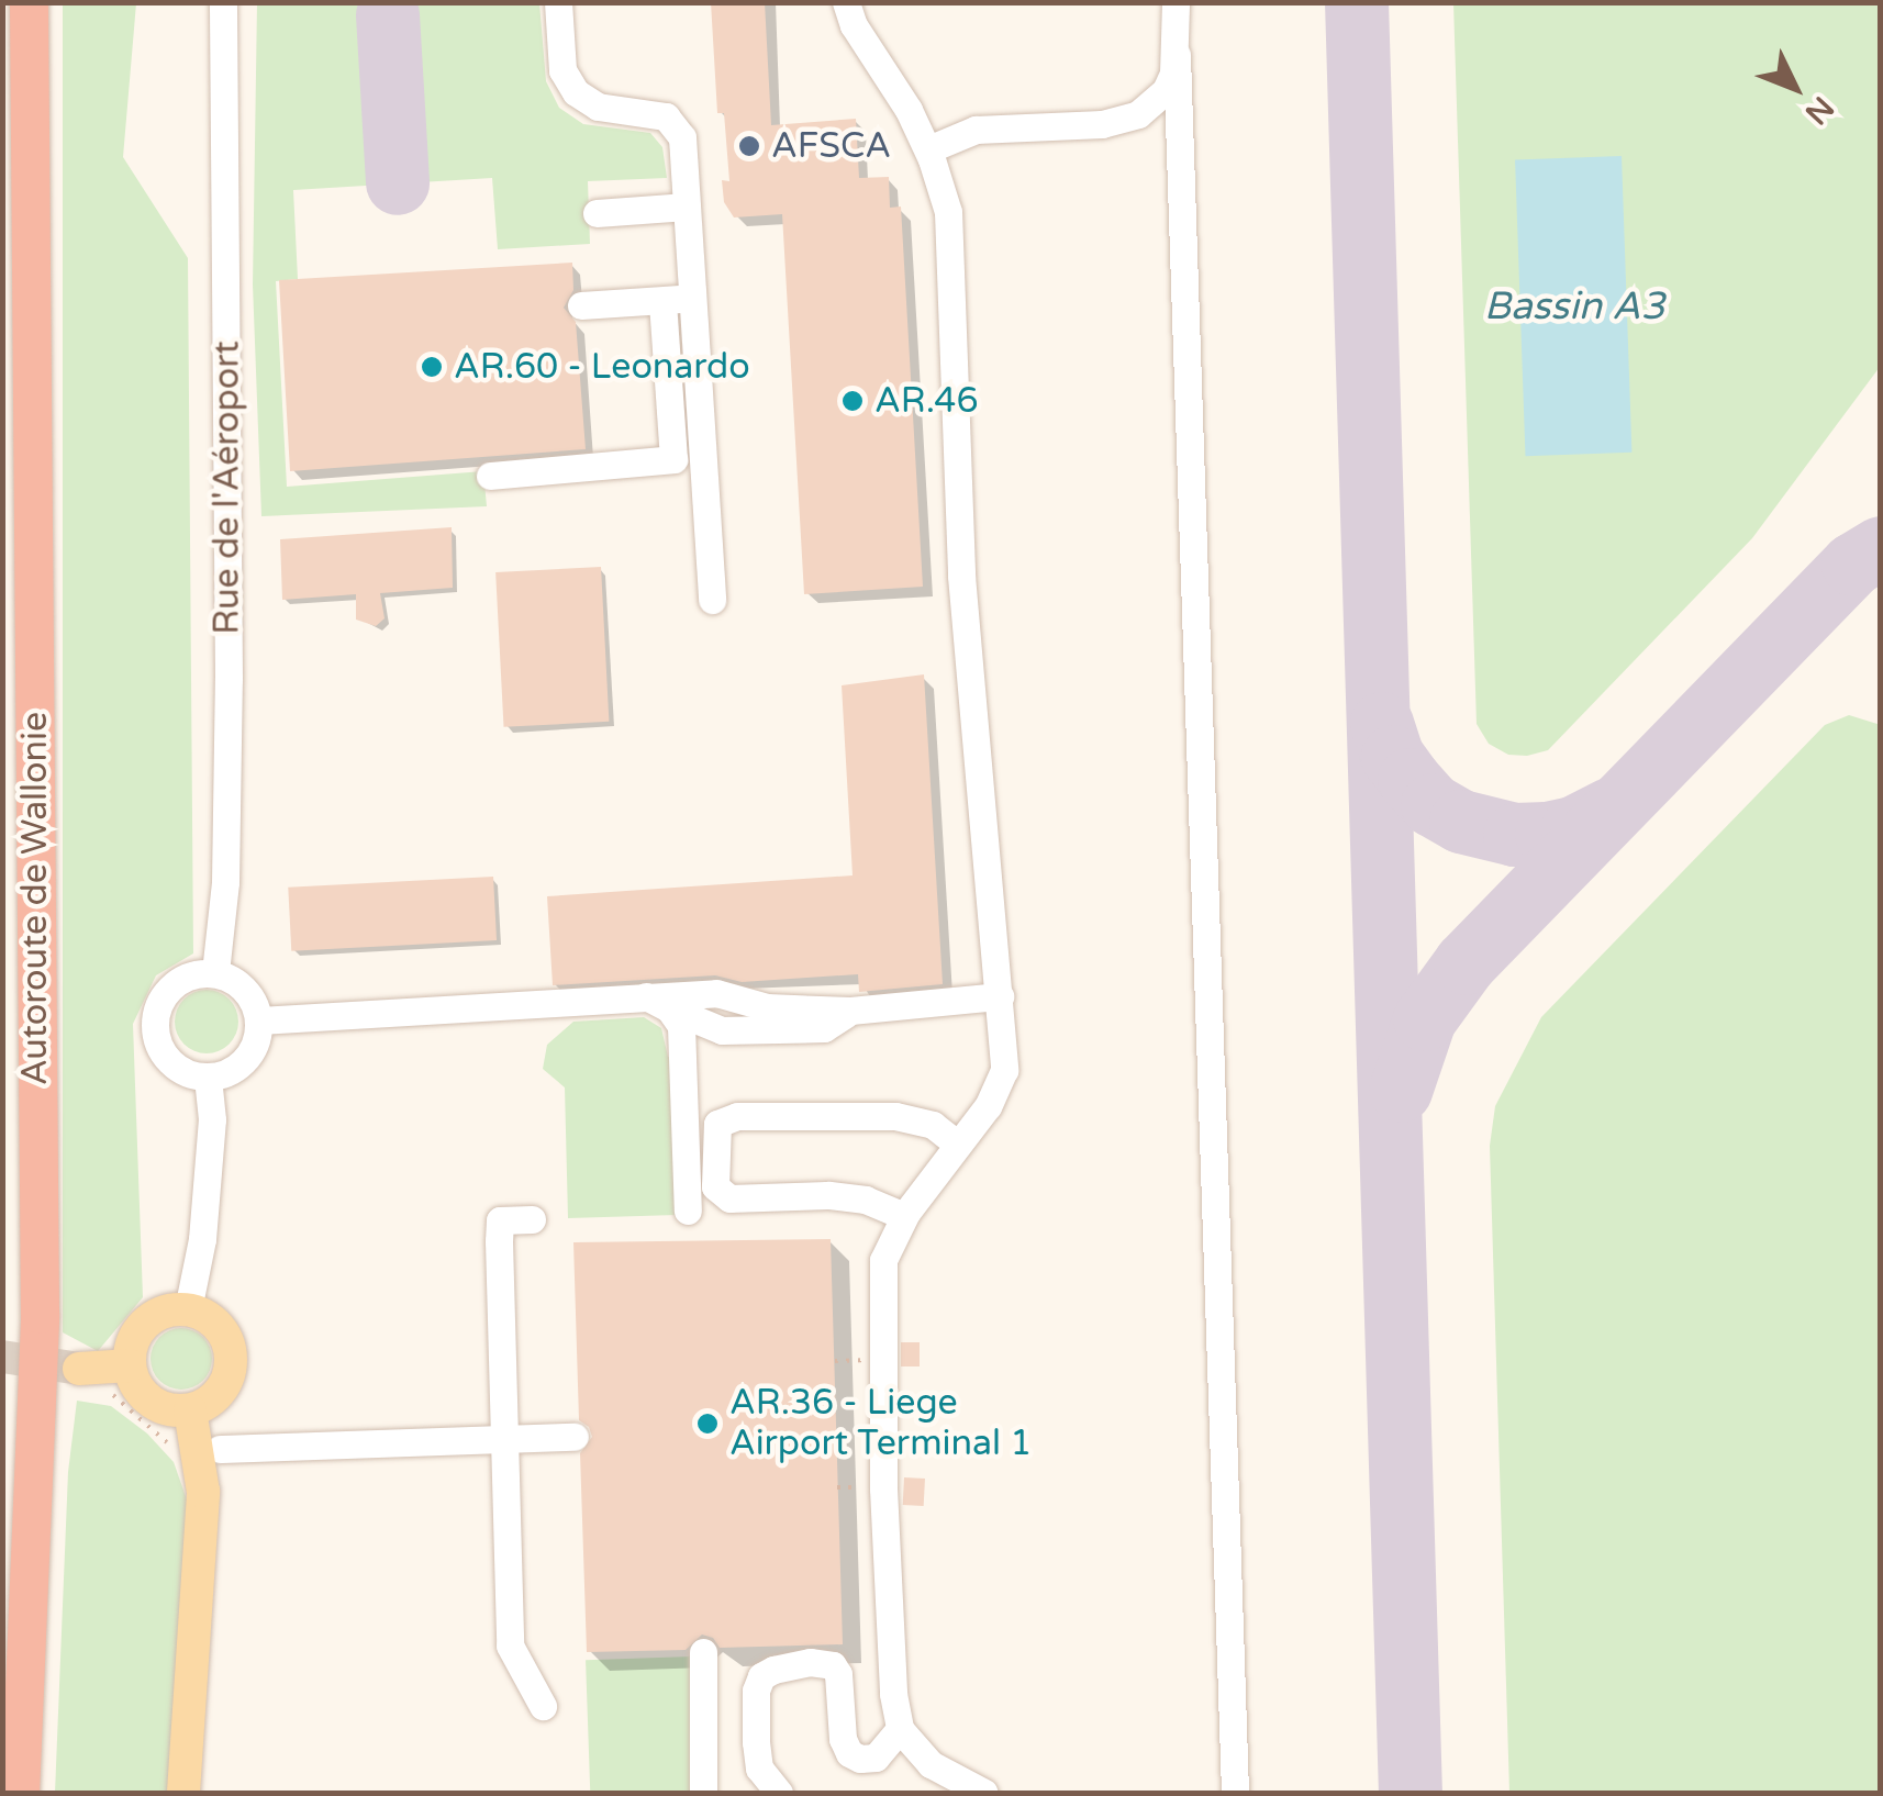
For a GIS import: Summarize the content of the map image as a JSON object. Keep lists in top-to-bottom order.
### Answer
{
  "streets": {
    "highway": ["Autoroute de Wallonie"],
    "street": ["Rue de l'Aéroport"]
  },
  "water": ["Bassin A3"],
  "places": [
    "AFSCA",
    "AR.60 - Leonardo",
    "AR.46",
    "AR.36 - Liege Airport Terminal 1"
  ],
  "north": "bottom right"
}
